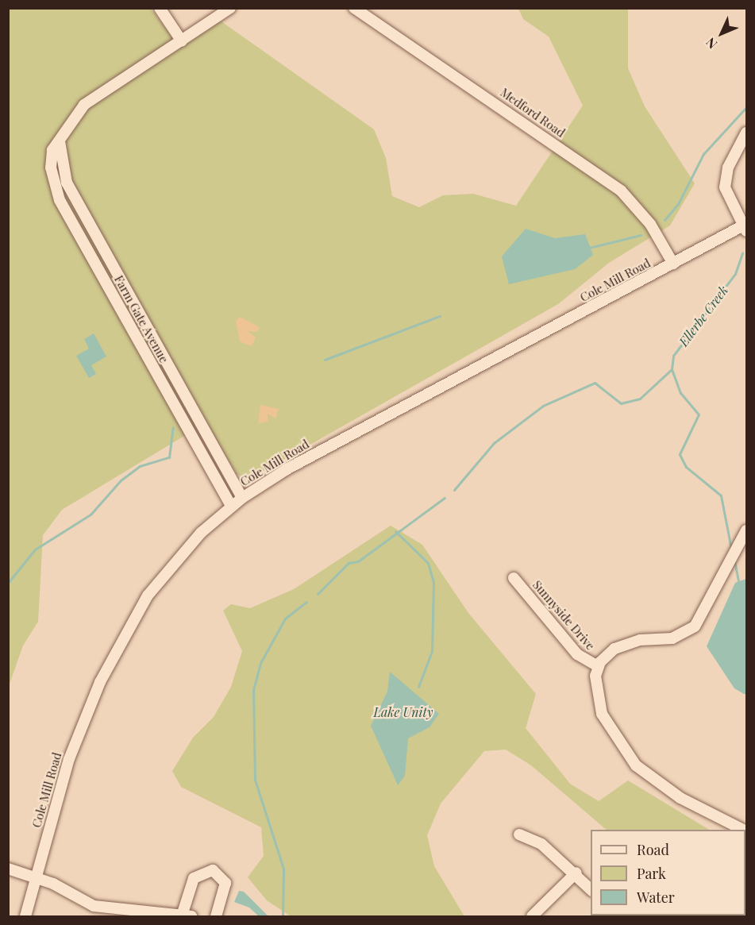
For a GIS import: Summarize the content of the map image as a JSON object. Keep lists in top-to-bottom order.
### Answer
{
  "streets": {
    "street": [
      "Medford Road",
      "Cole Mill Road",
      "Farm Gate Avenue",
      "Sunnyside Drive"
    ]
  },
  "crossings": [
    ["Medford Road", "Cole Mill Road"],
    ["Cole Mill Road", "Farm Gate Avenue"]
  ],
  "water": ["Ellerbe Creek", "Lake Unity"],
  "legend": ["Road", "Park", "Water"],
  "north": "bottom left"
}
